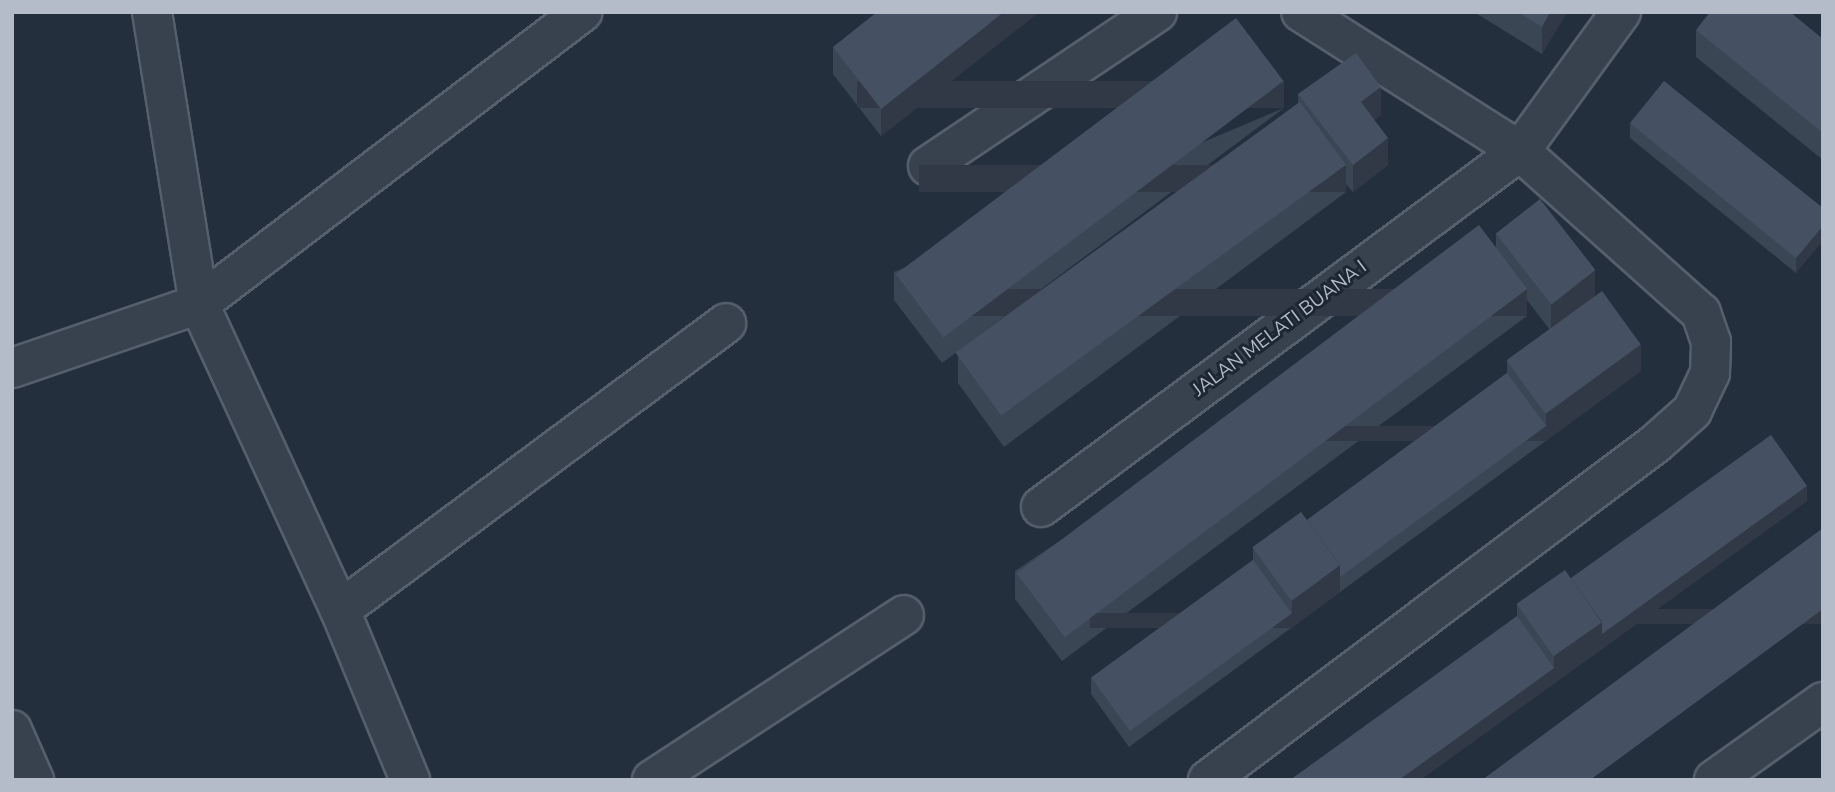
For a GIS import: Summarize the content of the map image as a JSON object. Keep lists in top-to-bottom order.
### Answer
{
  "streets": {
    "street": ["JALAN MELATI BUANA I"]
  }
}
